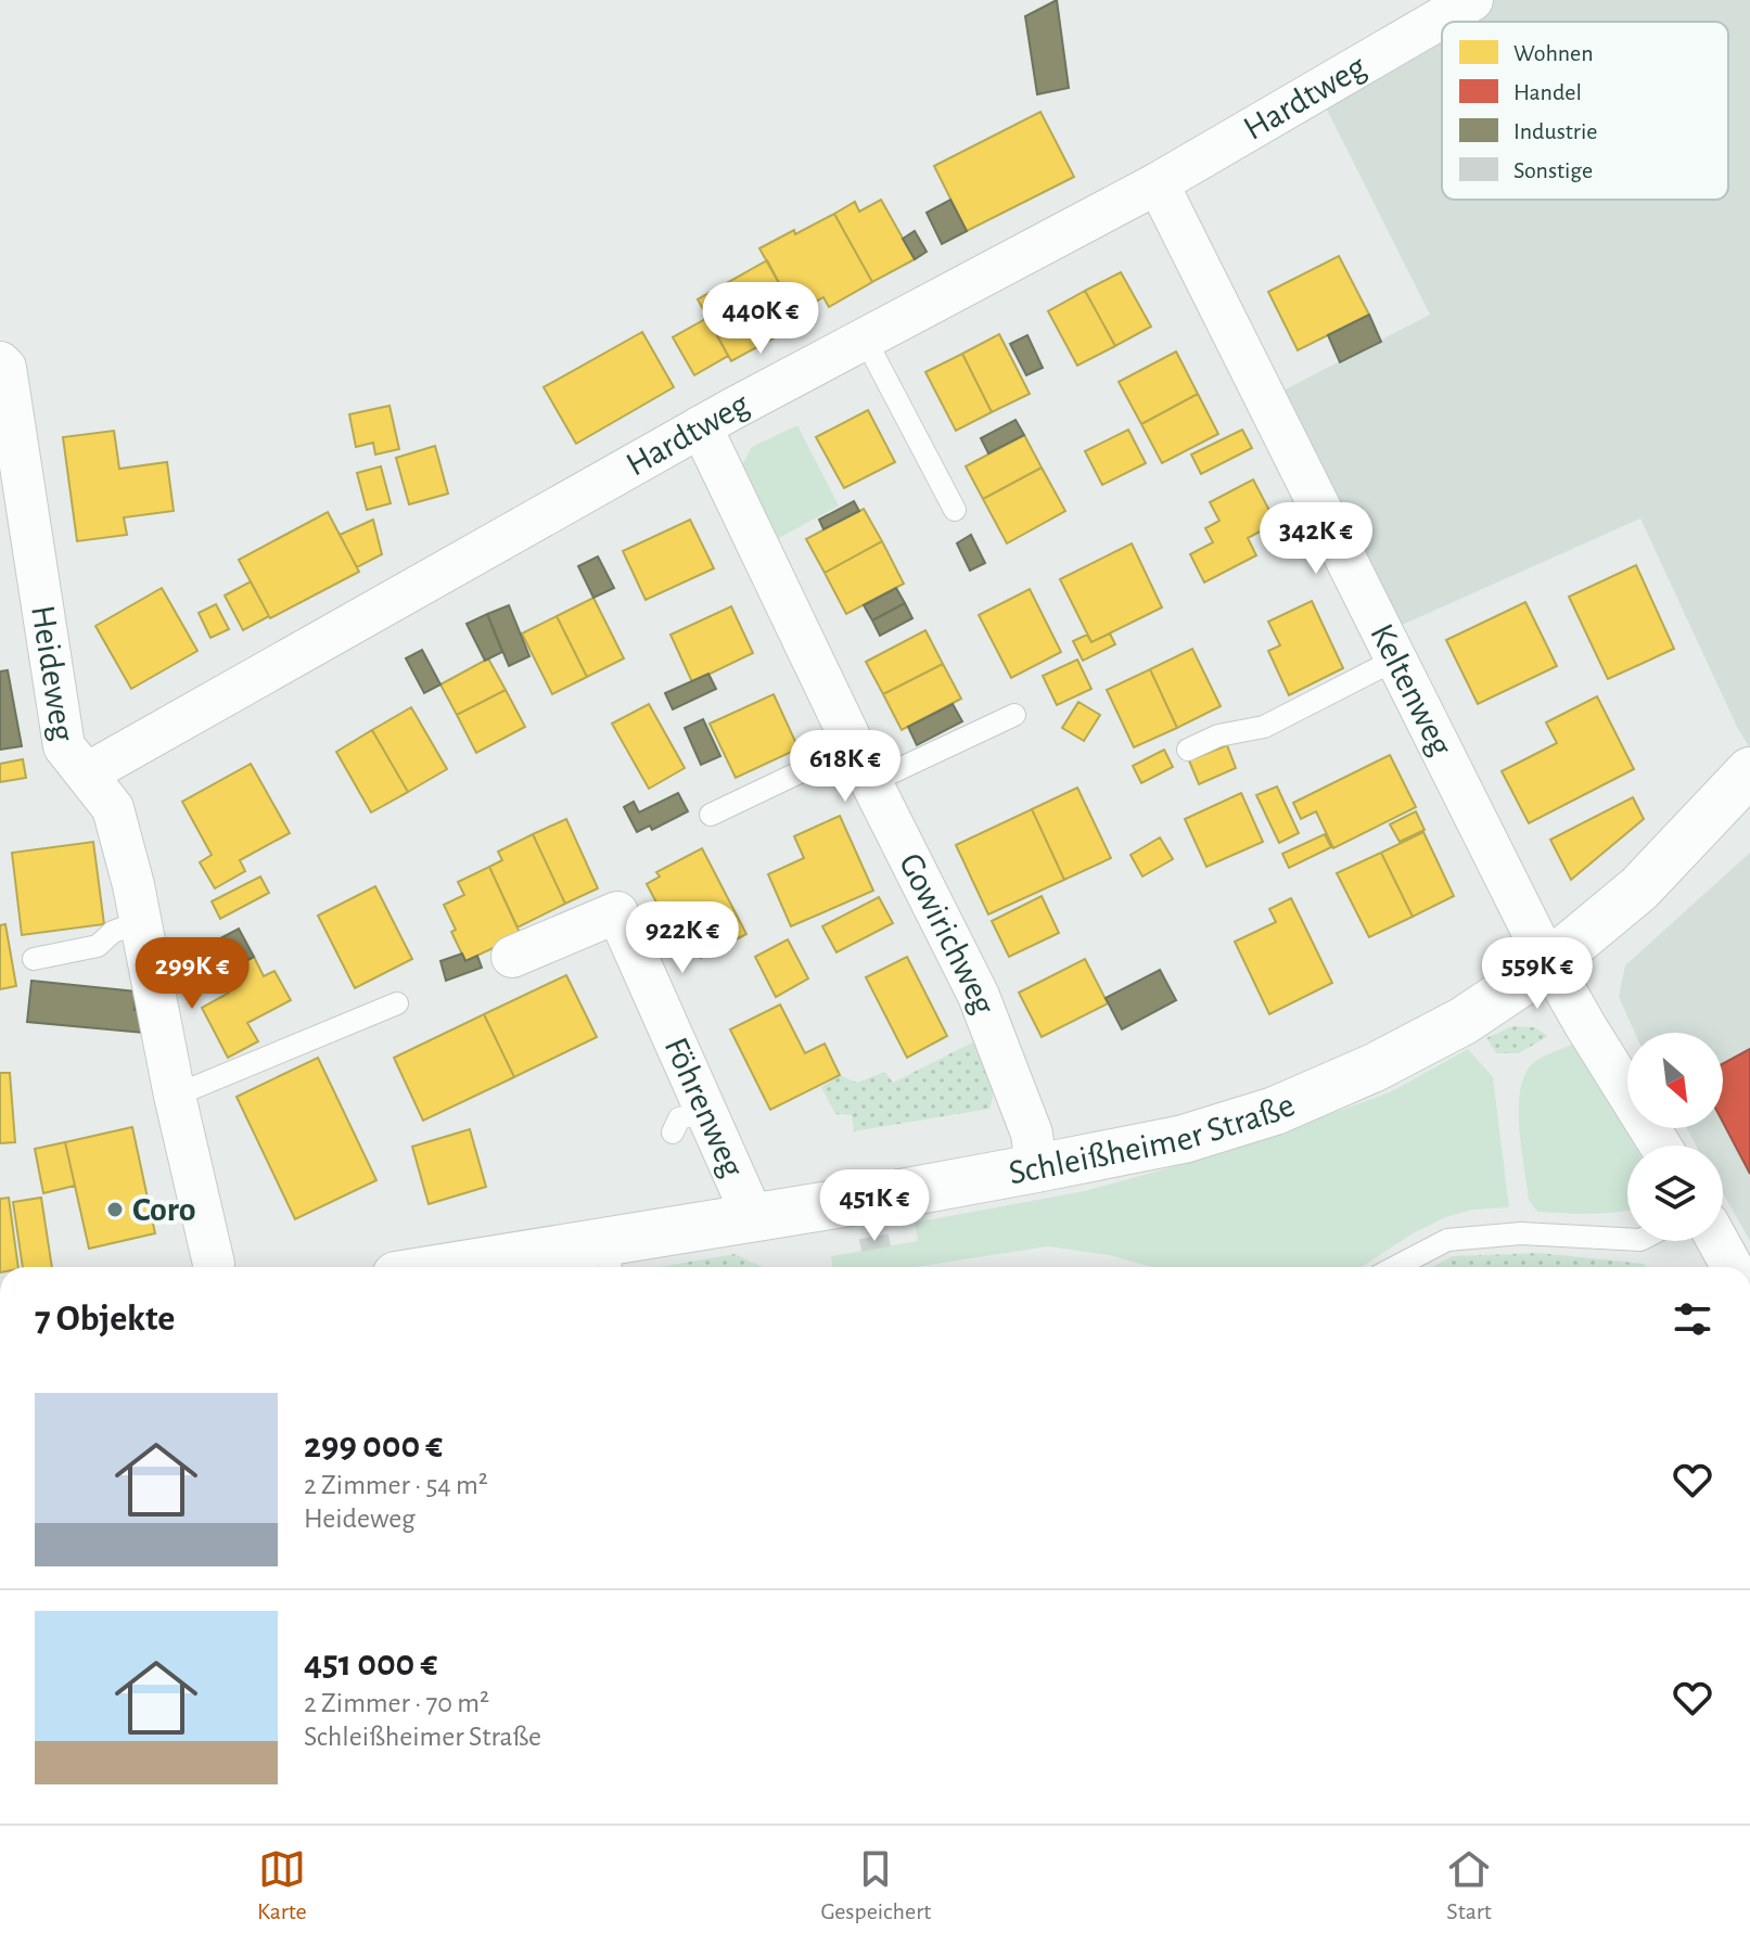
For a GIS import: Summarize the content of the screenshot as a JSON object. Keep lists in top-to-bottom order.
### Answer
{
  "streets": {
    "street": [
      "Hardtweg",
      "Heideweg",
      "Keltenweg",
      "Gowirichweg",
      "Föhrenweg",
      "Schleißheimer Straße"
    ]
  },
  "crossings": [
    ["Hardtweg", "Heideweg"],
    ["Hardtweg", "Keltenweg"],
    ["Hardtweg", "Gowirichweg"],
    ["Keltenweg", "Schleißheimer Straße"],
    ["Gowirichweg", "Schleißheimer Straße"],
    ["Föhrenweg", "Schleißheimer Straße"]
  ],
  "places": ["Coro"],
  "legend": [
    "Wohnen",
    "Handel",
    "Industrie",
    "Sonstige"
  ],
  "north": "bottom right",
  "page": {
    "price": [
      "440K €",
      "342K €",
      "618K €",
      "922K €",
      "299K €",
      "559K €",
      "451K €"
    ],
    "heading": "7 Objekte",
    "list": [
      {
        "name": "299 000 €",
        "note": "2 Zimmer · 54 m² · Heideweg"
      },
      {
        "name": "451 000 €",
        "note": "2 Zimmer · 70 m² · Schleißheimer Straße"
      }
    ],
    "tabs": ["Karte", "Gespeichert", "Start"]
  }
}
